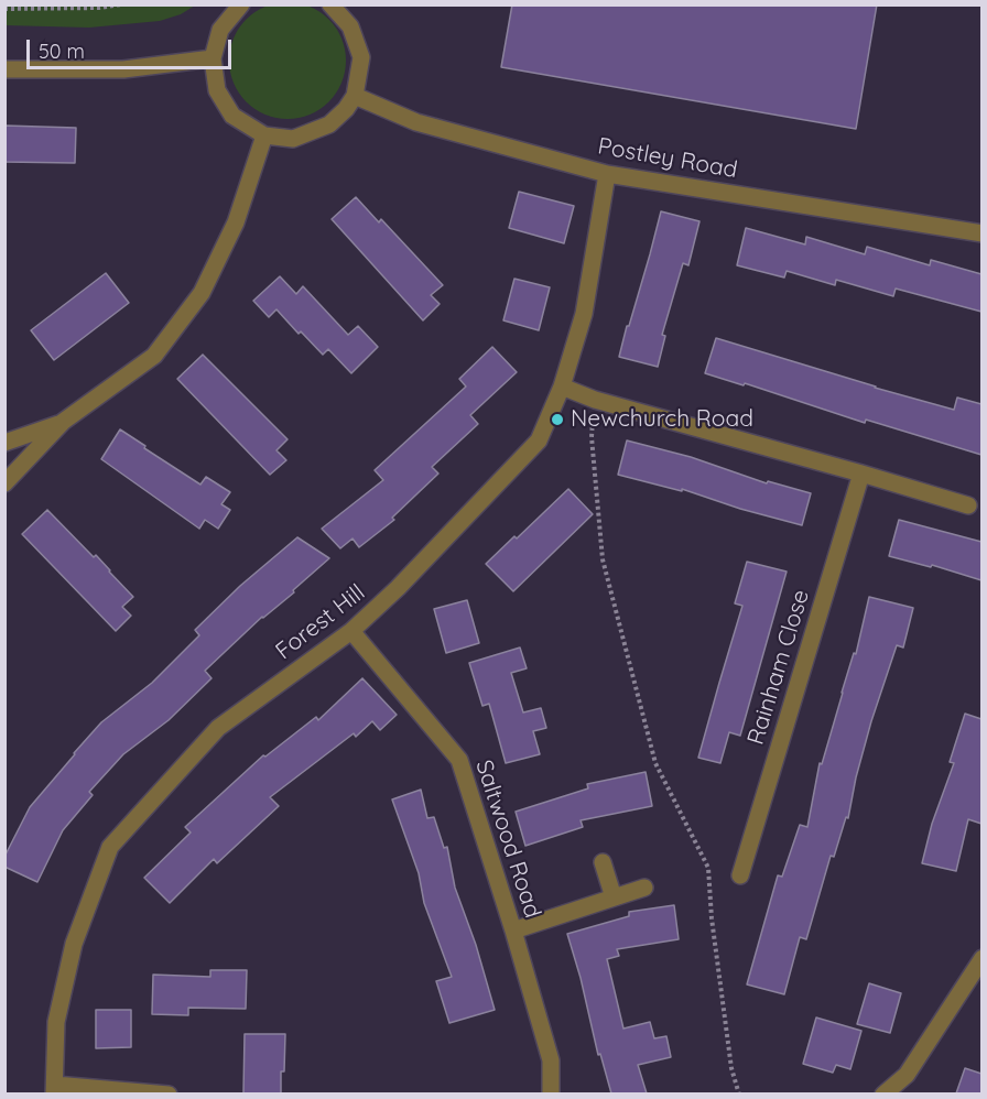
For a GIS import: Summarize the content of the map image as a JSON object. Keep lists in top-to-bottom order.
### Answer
{
  "streets": {
    "street": [
      "Postley Road",
      "Forest Hill",
      "Rainham Close",
      "Saltwood Road"
    ]
  },
  "crossings": [
    ["Postley Road", "Forest Hill"],
    ["Forest Hill", "Saltwood Road"]
  ],
  "places": ["Newchurch Road"],
  "scale_bar": "50 m"
}
